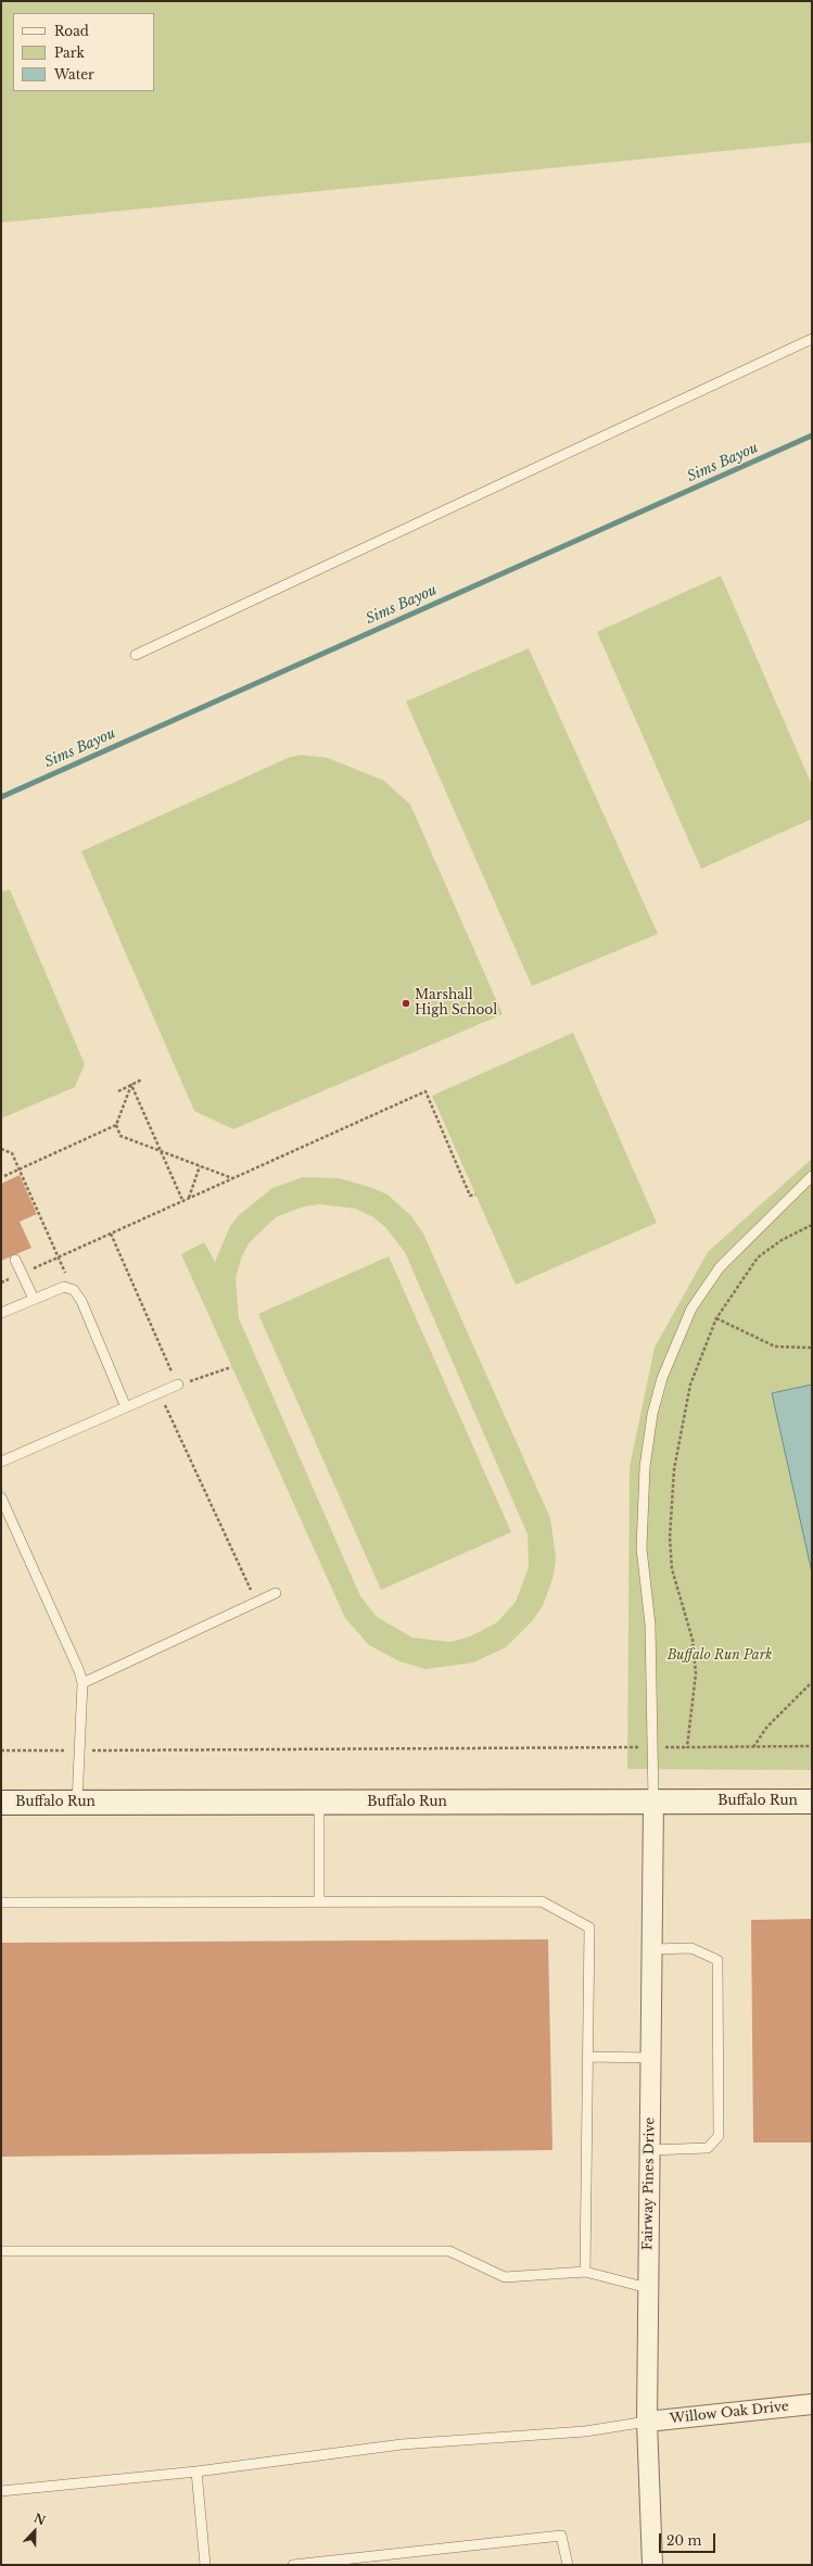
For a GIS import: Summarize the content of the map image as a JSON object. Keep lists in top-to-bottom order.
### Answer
{
  "streets": {
    "street": ["Buffalo Run", "Fairway Pines Drive", "Willow Oak Drive"]
  },
  "crossings": [
    ["Buffalo Run", "Fairway Pines Drive"],
    ["Fairway Pines Drive", "Willow Oak Drive"]
  ],
  "water": ["Sims Bayou"],
  "parks": ["Buffalo Run Park"],
  "places": ["Marshall High School"],
  "legend": ["Road", "Park", "Water"],
  "scale_bar": "20 m",
  "north": "top"
}
